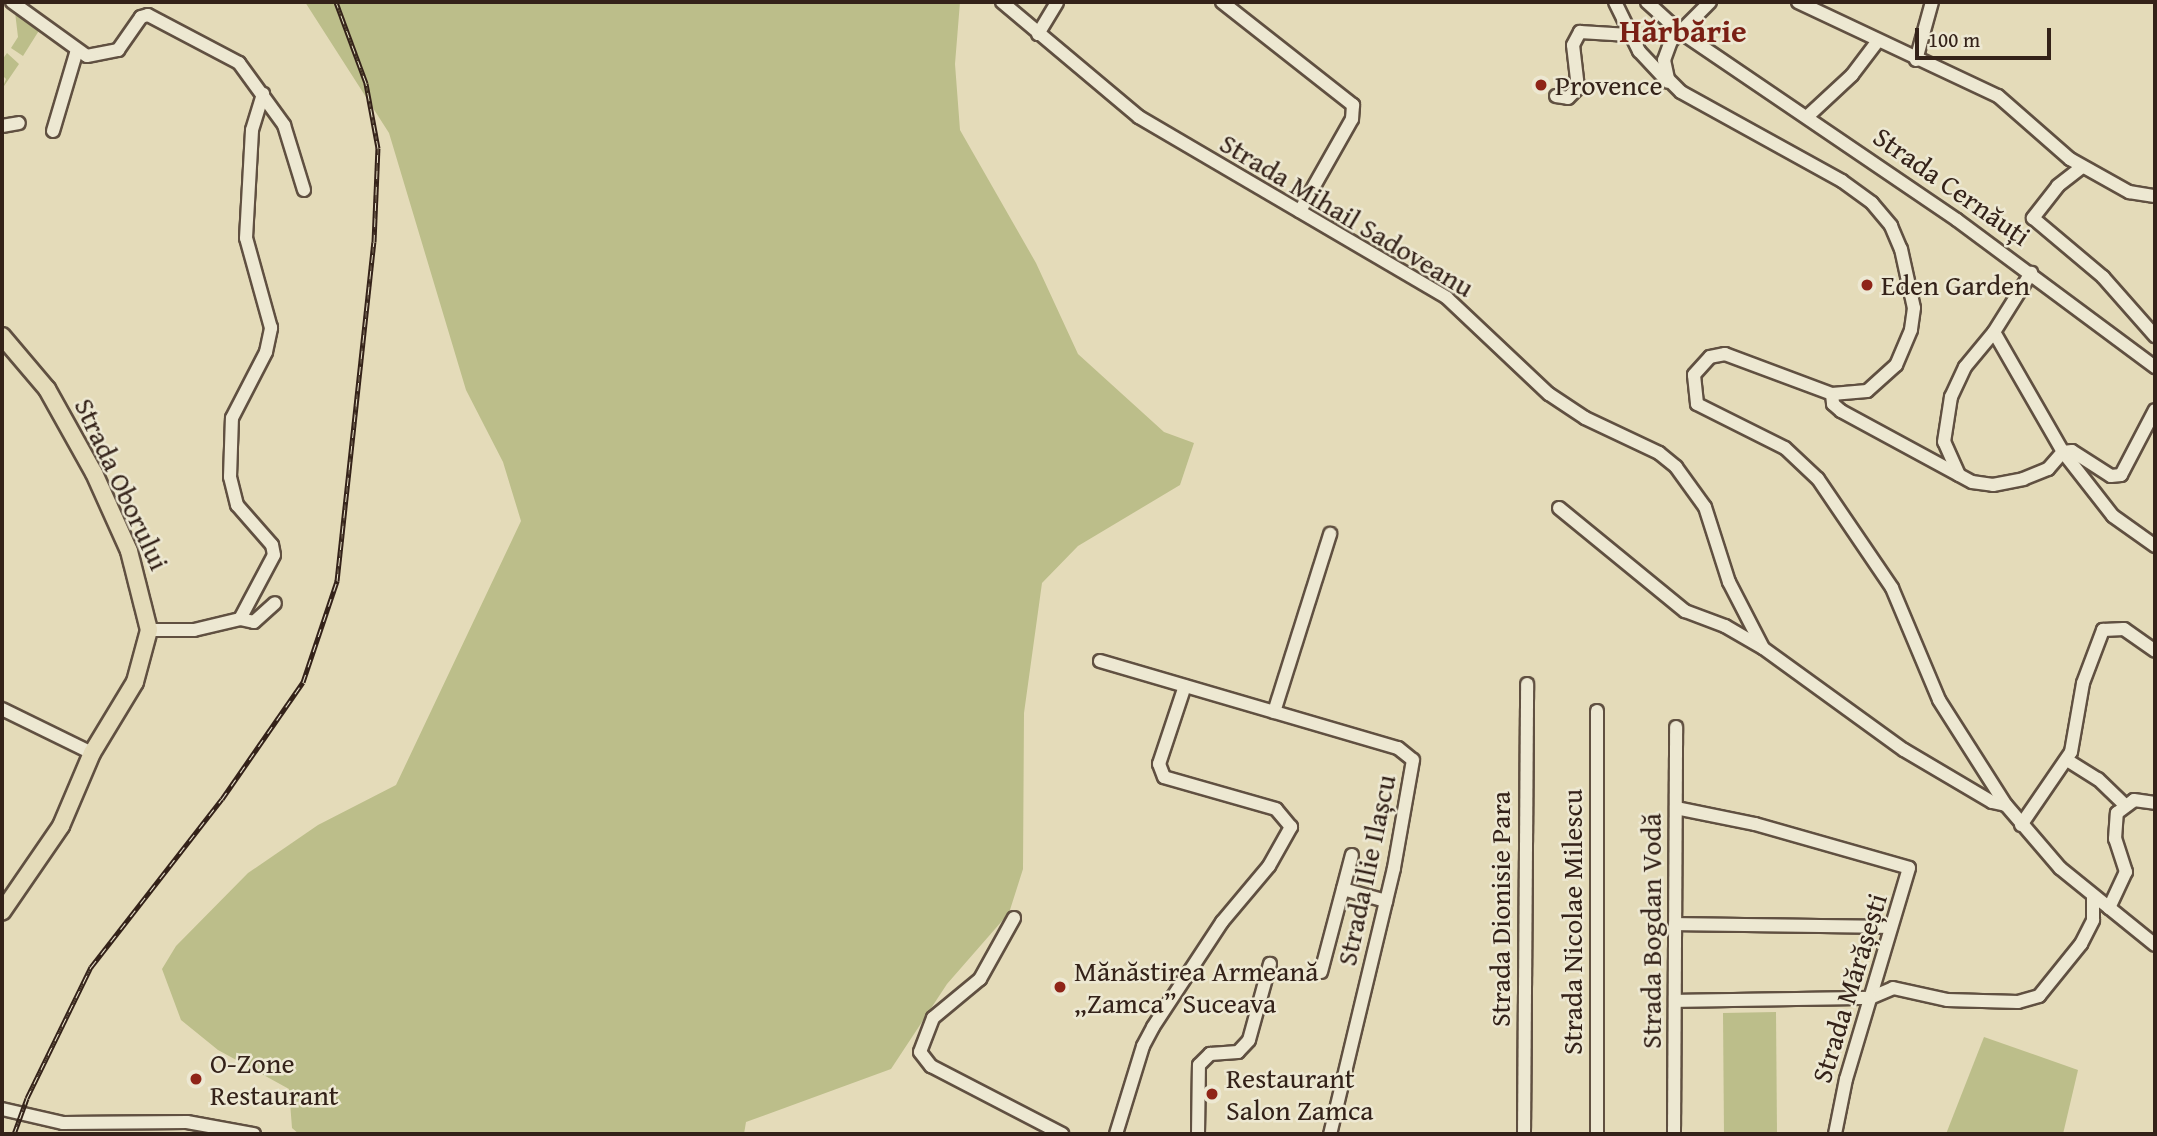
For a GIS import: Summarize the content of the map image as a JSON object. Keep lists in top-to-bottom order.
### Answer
{
  "streets": {
    "main road": ["Strada Oborului"],
    "street": [
      "Strada Cernăuți",
      "Strada Mihail Sadoveanu",
      "Strada Ilie Ilașcu",
      "Strada Dionisie Para",
      "Strada Nicolae Milescu",
      "Strada Bogdan Vodă",
      "Strada Mărășești"
    ]
  },
  "crossings": [
    ["Strada Bogdan Vodă", "Strada Mărășești"]
  ],
  "districts": ["Hărbărie"],
  "places": [
    "Provence",
    "Eden Garden",
    "Mănăstirea Armeană „Zamca” Suceava",
    "O-Zone Restaurant",
    "Restaurant Salon Zamca"
  ],
  "scale_bar": "100 m"
}
